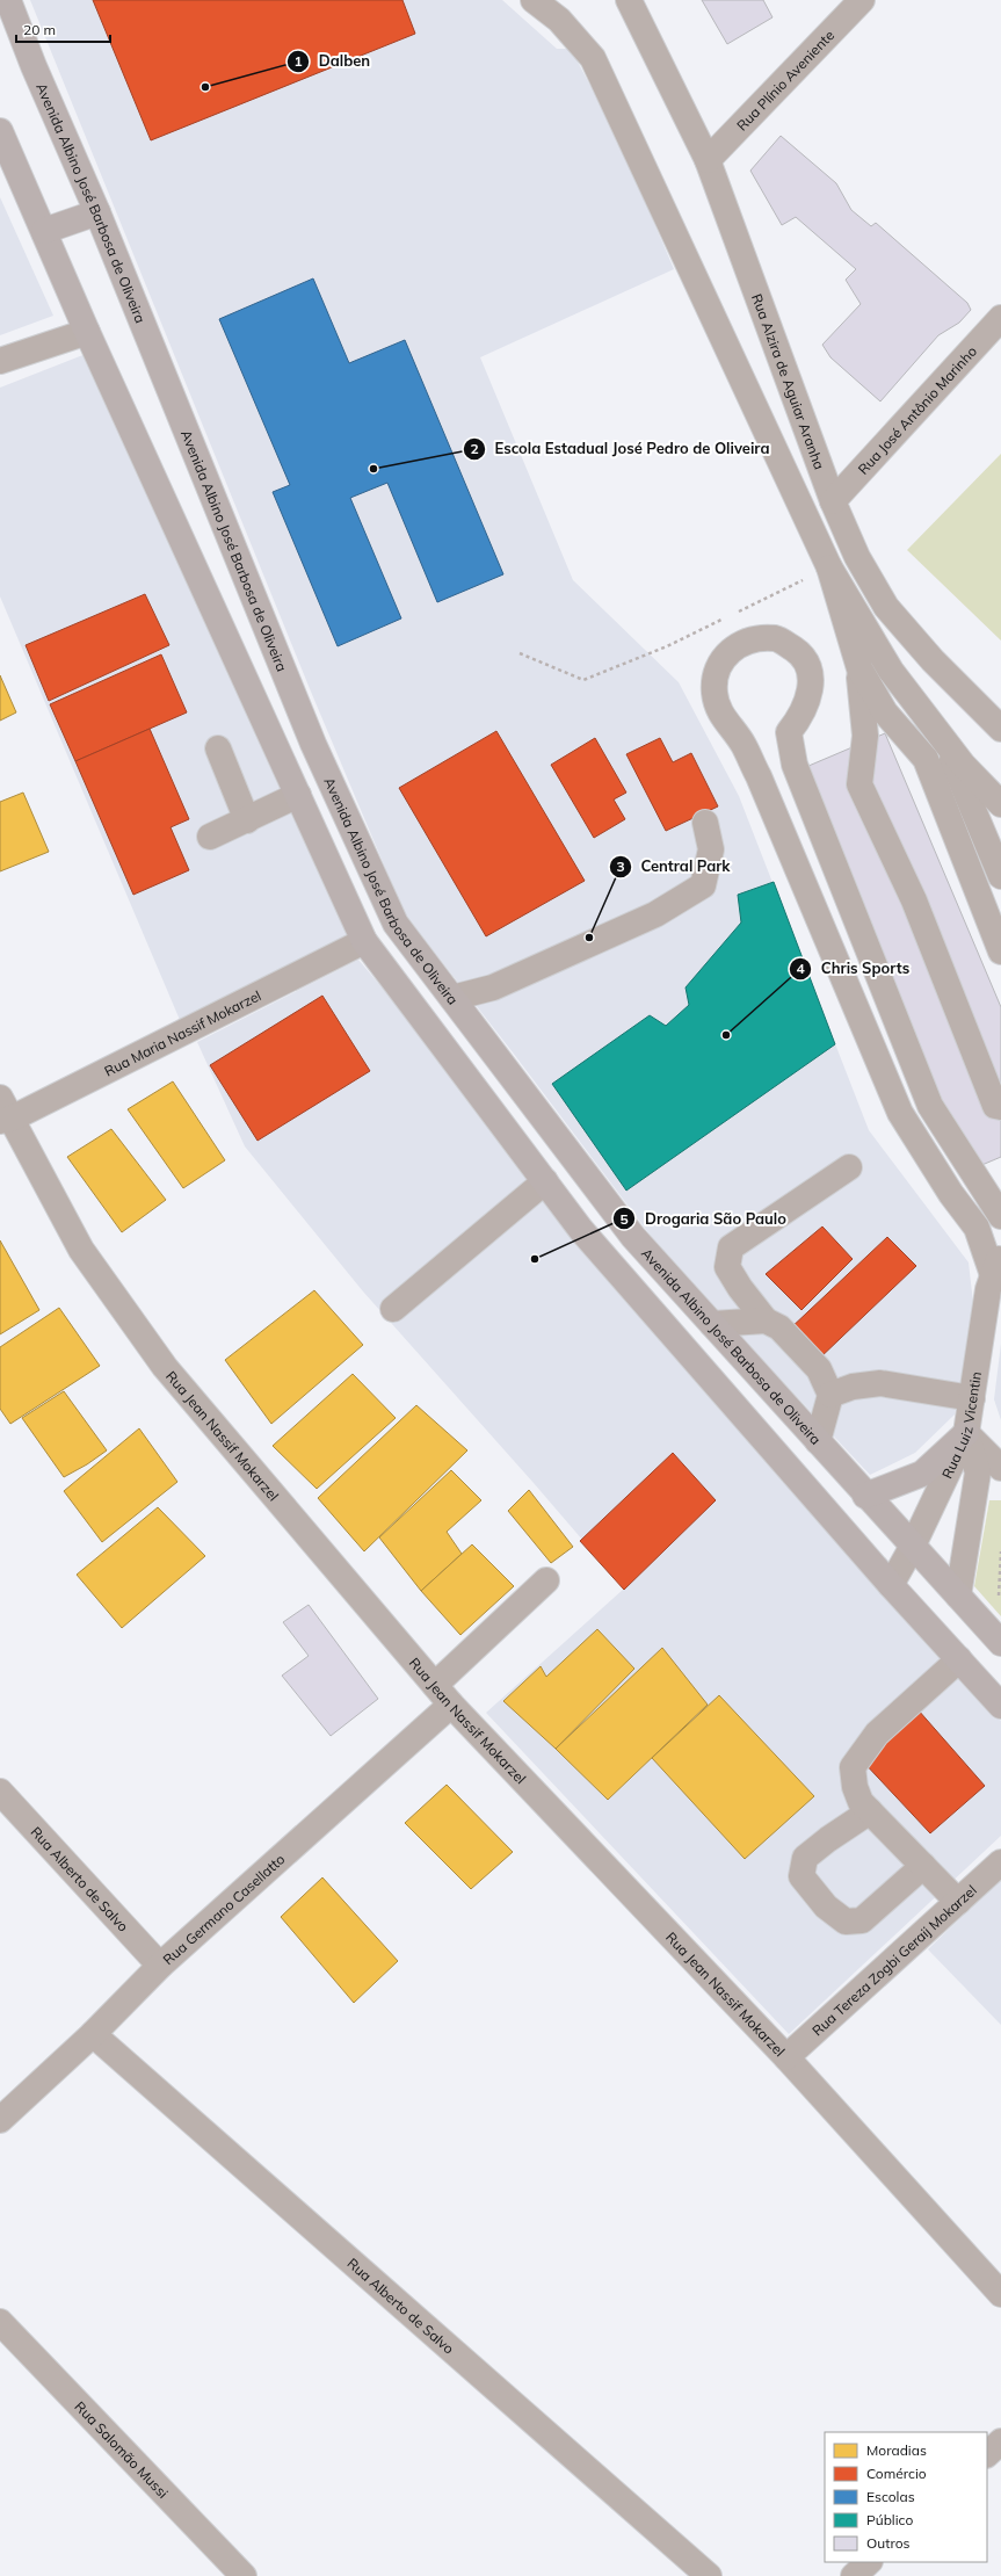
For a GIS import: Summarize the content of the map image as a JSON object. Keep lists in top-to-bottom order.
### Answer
{
  "streets": {
    "main road": ["Avenida Albino José Barbosa de Oliveira"],
    "street": [
      "Rua Plínio Aveniente",
      "Rua Alzira de Aguiar Aranha",
      "Rua José Antônio Marinho",
      "Rua Maria Nassif Mokarzel",
      "Rua Luiz Vicentin",
      "Rua Jean Nassif Mokarzel",
      "Rua Alberto de Salvo",
      "Rua Germano Casellatto",
      "Rua Tereza Zogbi Geraij Mokarzel",
      "Rua Salomão Mussi"
    ]
  },
  "crossings": [
    ["Rua Plínio Aveniente", "Rua Alzira de Aguiar Aranha"],
    ["Avenida Albino José Barbosa de Oliveira", "Rua Luiz Vicentin"],
    ["Rua Alzira de Aguiar Aranha", "Rua José Antônio Marinho"],
    ["Rua Maria Nassif Mokarzel", "Rua Jean Nassif Mokarzel"],
    ["Rua Jean Nassif Mokarzel", "Rua Germano Casellatto"],
    ["Rua Jean Nassif Mokarzel", "Rua Tereza Zogbi Geraij Mokarzel"],
    ["Rua Alberto de Salvo", "Rua Germano Casellatto"]
  ],
  "places": [
    "Dalben",
    "Escola Estadual José Pedro de Oliveira",
    "Central Park",
    "Chris Sports",
    "Drogaria São Paulo"
  ],
  "legend": [
    "Moradias",
    "Comércio",
    "Escolas",
    "Público",
    "Outros"
  ],
  "scale_bar": "20 m"
}
